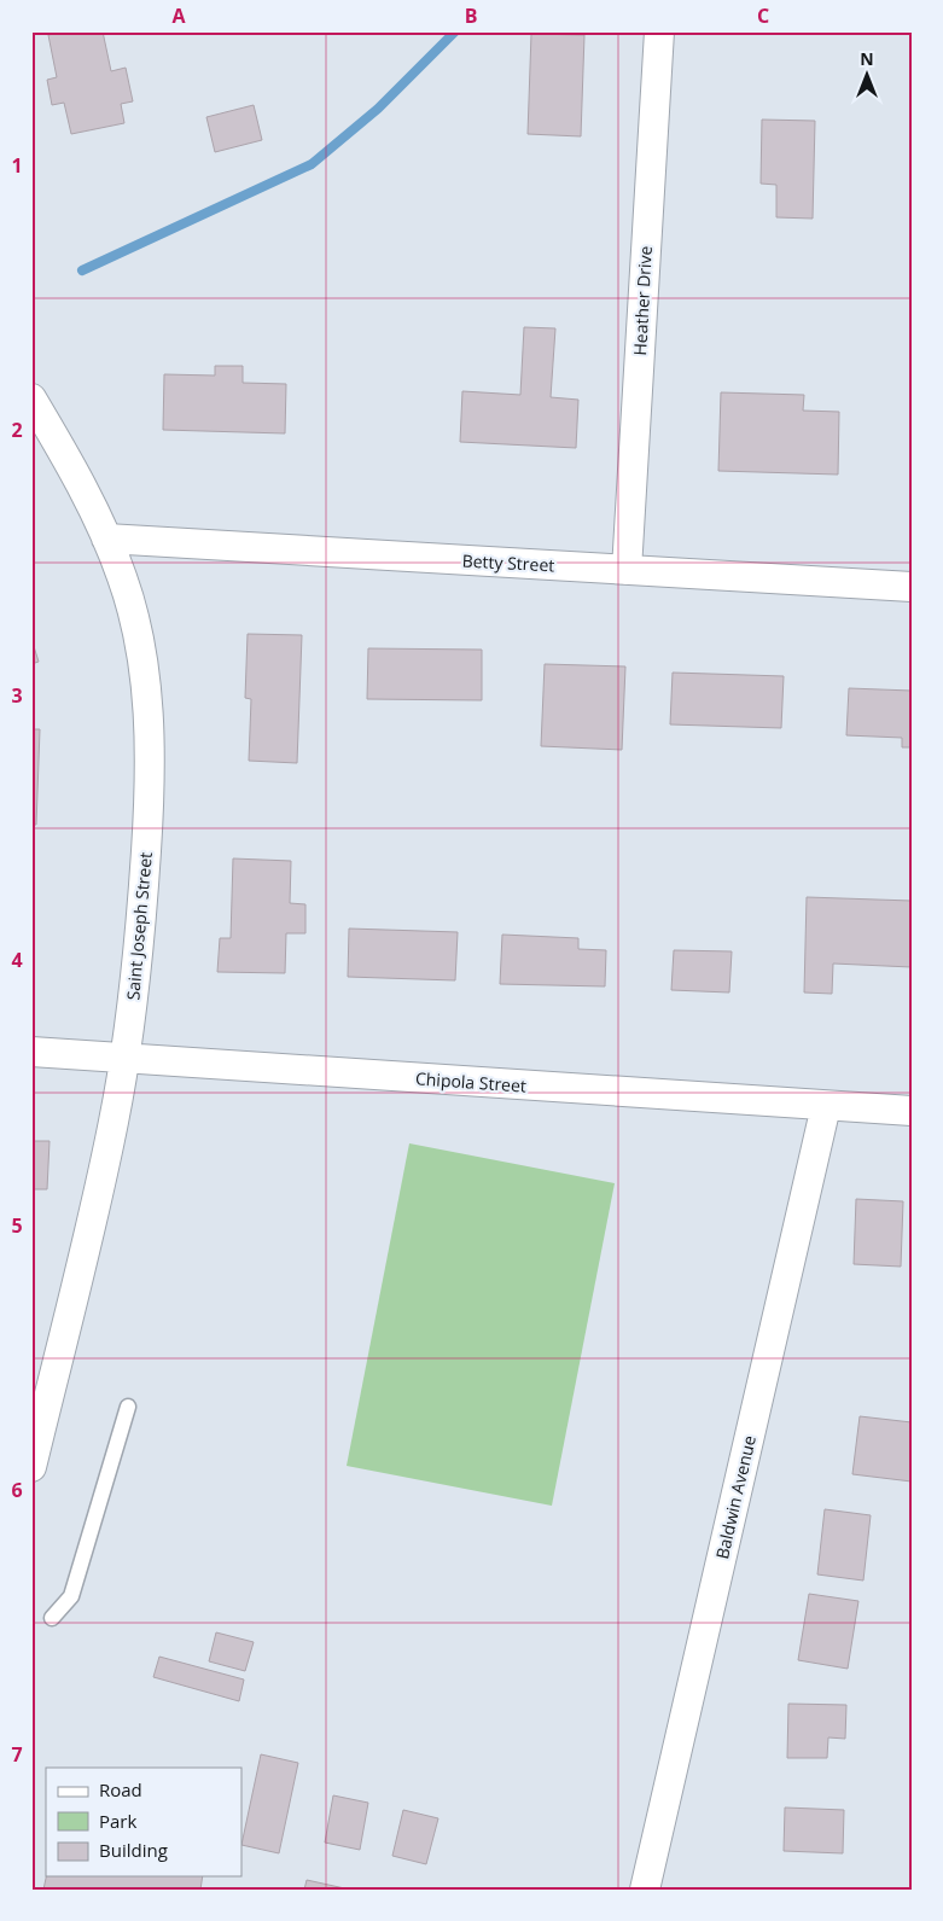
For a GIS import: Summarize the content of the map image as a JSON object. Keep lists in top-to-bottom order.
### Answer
{
  "streets": {
    "street": [
      "Heather Drive",
      "Betty Street",
      "Saint Joseph Street",
      "Chipola Street",
      "Baldwin Avenue"
    ]
  },
  "crossings": [
    ["Heather Drive", "Betty Street"],
    ["Betty Street", "Saint Joseph Street"],
    ["Saint Joseph Street", "Chipola Street"],
    ["Chipola Street", "Baldwin Avenue"]
  ],
  "legend": ["Road", "Park", "Building"],
  "north": "top",
  "grid": {
    "columns": ["A", "B", "C"],
    "rows": [
      "1",
      "2",
      "3",
      "4",
      "5",
      "6",
      "7"
    ]
  }
}
